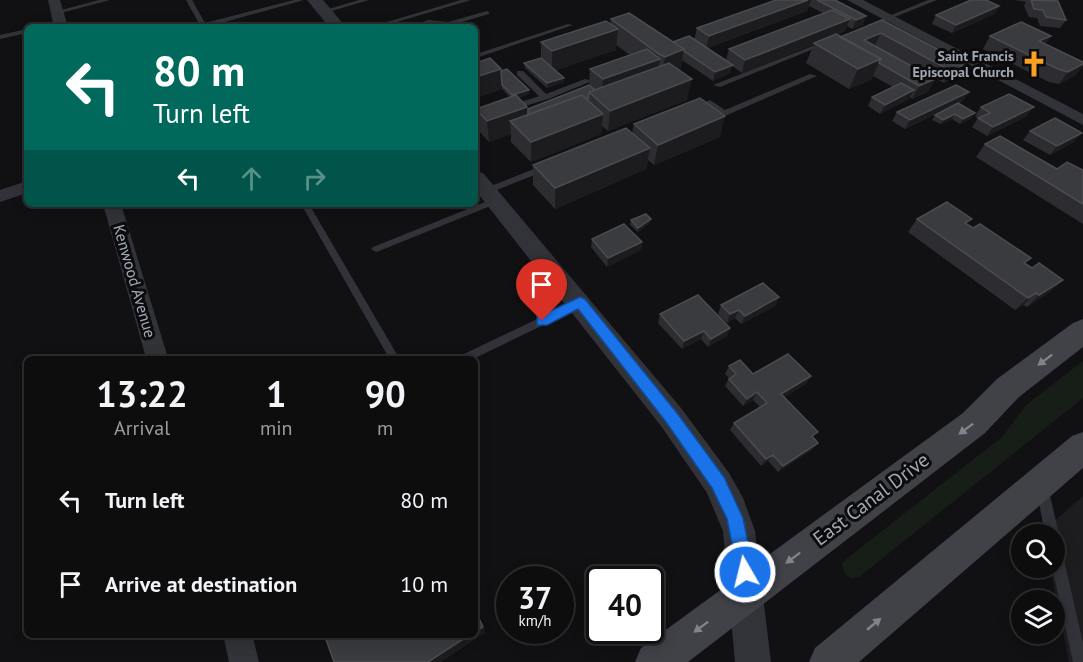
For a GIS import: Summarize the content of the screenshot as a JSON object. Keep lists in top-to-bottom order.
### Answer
{
  "streets": {
    "main road": ["East Canal Drive"],
    "street": ["Kenwood Avenue"]
  },
  "places": {
    "church": ["Saint Francis Episcopal Church"]
  },
  "page": {
    "turn": ["80 m", "Turn left"],
    "eta": [
      "13:22",
      "Arrival",
      "1",
      "min",
      "90",
      "m"
    ],
    "list": [
      {
        "name": "Turn left",
        "value": "80 m"
      },
      {
        "name": "Arrive at destination",
        "value": "10 m"
      }
    ],
    "speed": "37 km/h",
    "limit": "40"
  }
}
